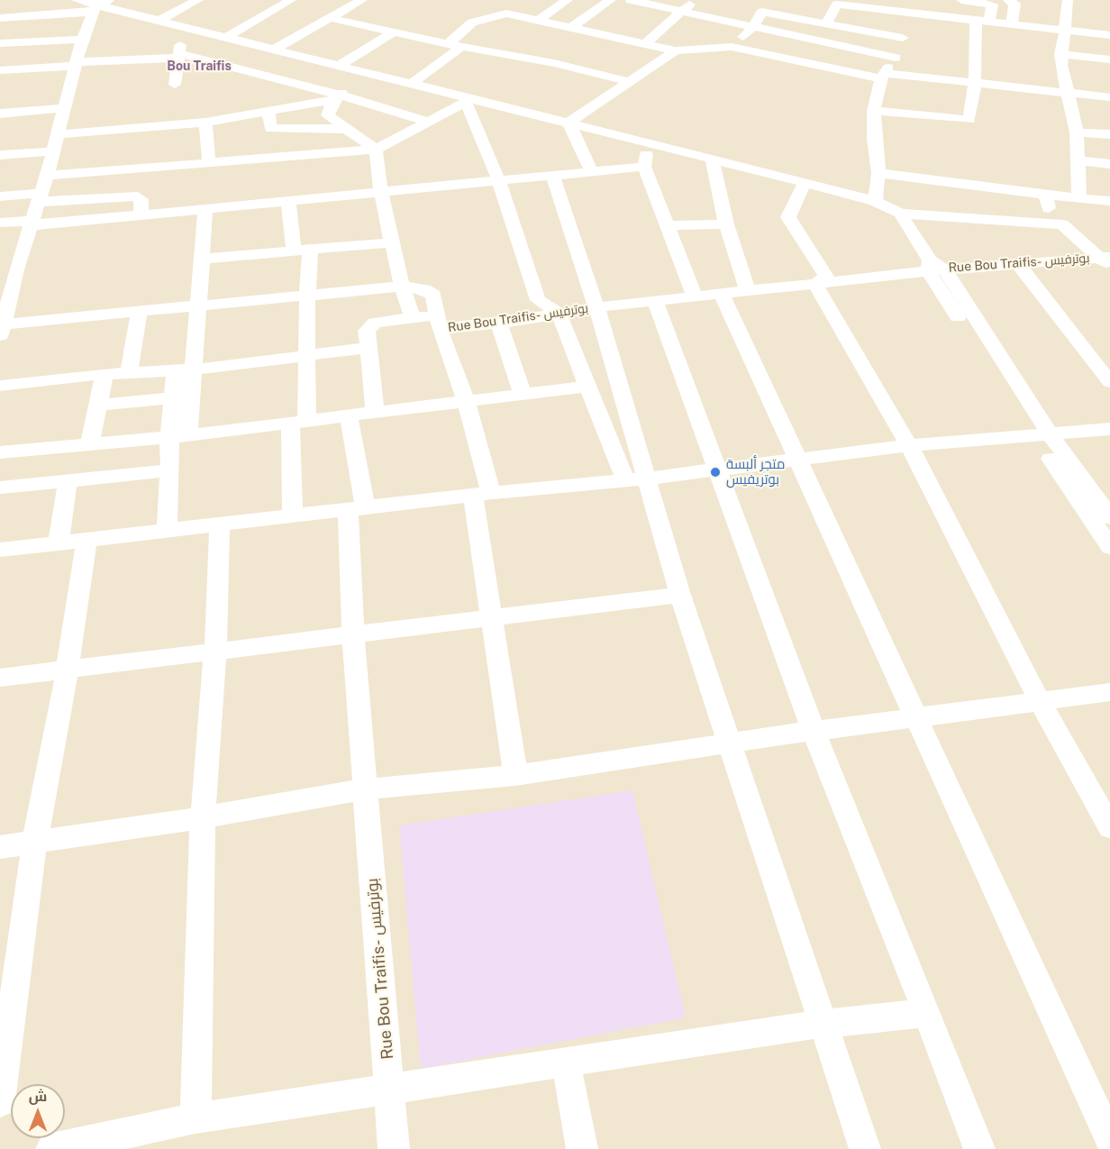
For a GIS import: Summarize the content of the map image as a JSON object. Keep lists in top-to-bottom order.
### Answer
{
  "streets": {
    "street": ["Rue Bou Traifis- بوترفيس"]
  },
  "districts": ["Bou Traifis"],
  "places": ["متجر ألبسة بوتريفيس"],
  "north": "top"
}
